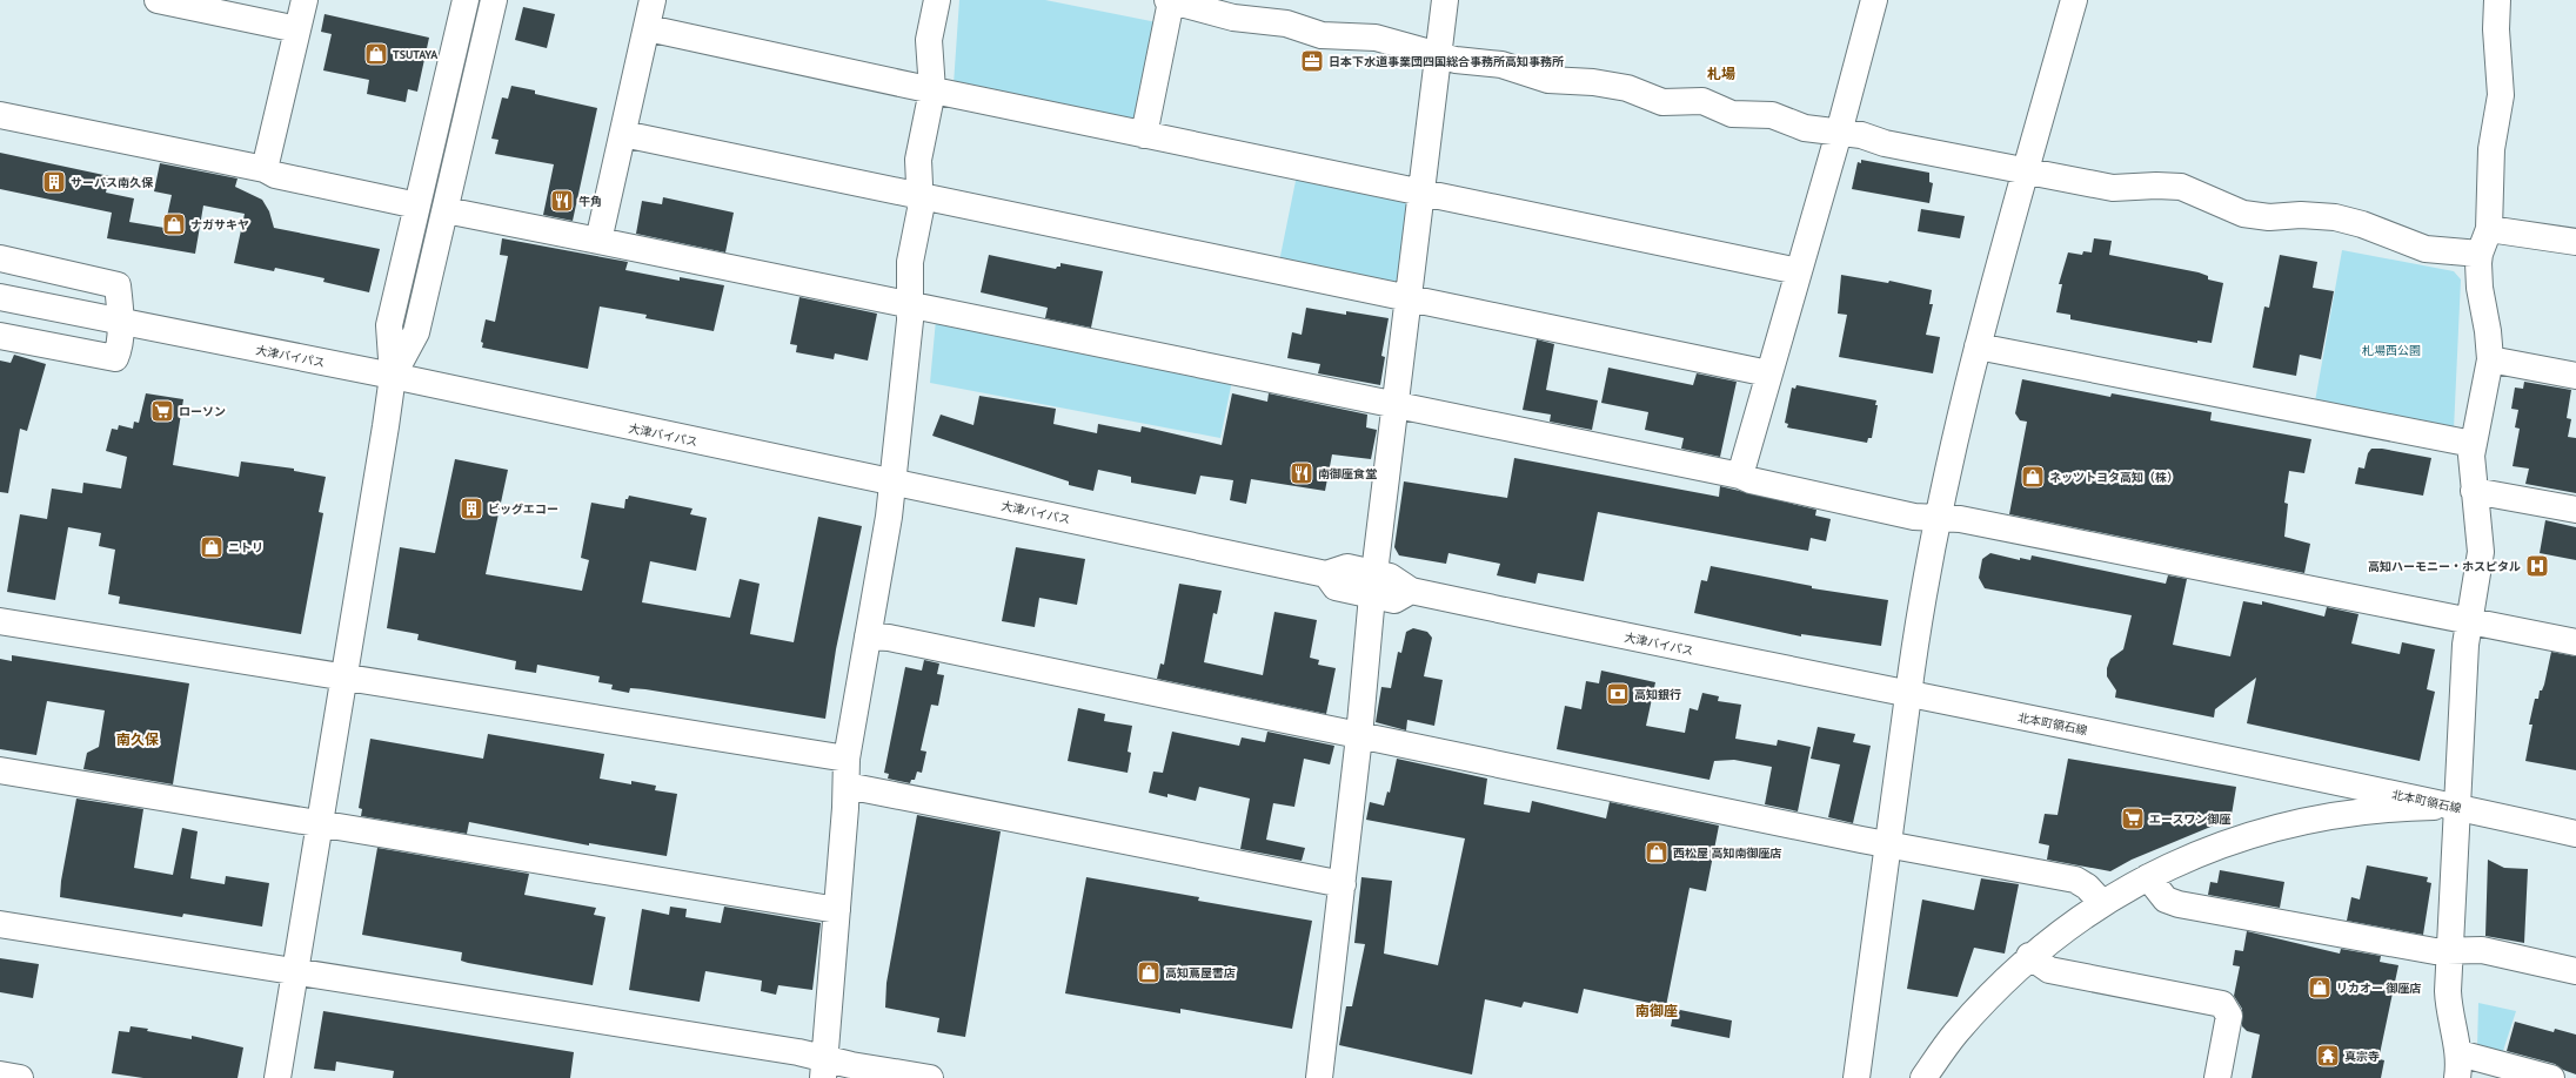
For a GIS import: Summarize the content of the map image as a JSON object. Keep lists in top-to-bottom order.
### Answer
{
  "streets": {
    "street": ["大津バイパス", "北本町領石線"]
  },
  "crossings": [
    ["大津バイパス", "北本町領石線"]
  ],
  "districts": ["札場", "南久保", "南御座"],
  "parks": ["札場西公園"],
  "places": {
    "shop": [
      "TSUTAYA",
      "ナガサキヤ",
      "ネッツトヨタ高知（株）",
      "ニトリ",
      "西松屋 高知南御座店",
      "高知蔦屋書店",
      "リカオー 御座店"
    ],
    "office": ["日本下水道事業団四国総合事務所高知事務所"],
    "building": ["サーパス南久保", "ビッグエコー"],
    "restaurant": ["牛角", "南御座食堂"],
    "supermarket": ["ローソン", "エースワン御座"],
    "hospital": ["高知ハーモニー・ホスピタル"],
    "bank": ["高知銀行"],
    "temple": ["真宗寺"]
  }
}
